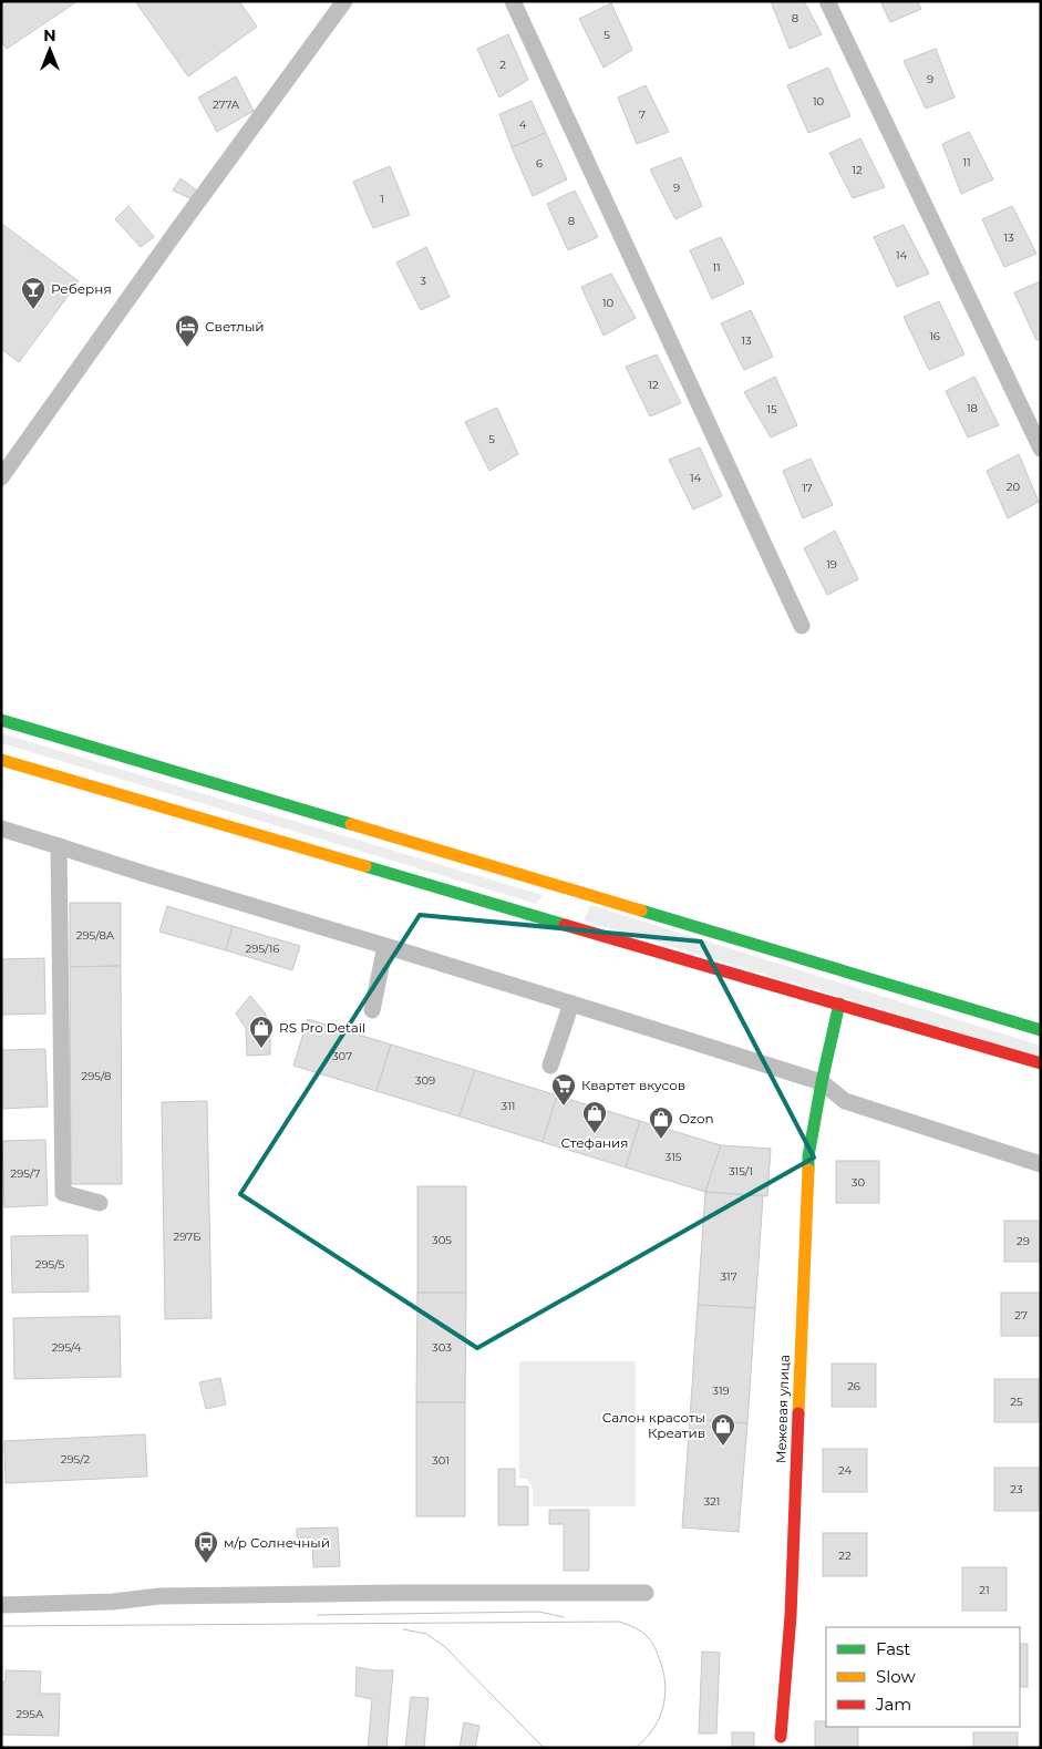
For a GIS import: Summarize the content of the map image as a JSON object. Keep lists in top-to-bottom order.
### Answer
{
  "streets": {
    "main road": ["Межевая улица"]
  },
  "places": {
    "bar": ["Реберня"],
    "hotel": ["Светлый"],
    "shop": [
      "RS Pro Detail",
      "Стефания",
      "Ozon",
      "Салон красоты Креатив"
    ],
    "supermarket": ["Квартет вкусов"],
    "bus stop": ["м/р Солнечный"]
  },
  "house_numbers": [
    "8",
    "5",
    "2",
    "9",
    "10",
    "277А",
    "7",
    "4",
    "11",
    "6",
    "12",
    "9",
    "1",
    "8",
    "13",
    "14",
    "11",
    "3",
    "10",
    "16",
    "13",
    "12",
    "18",
    "15",
    "5",
    "14",
    "20",
    "17",
    "19",
    "295/8А",
    "295/16",
    "307",
    "295/8",
    "309",
    "311",
    "315",
    "315/1",
    "295/7",
    "30",
    "297Б",
    "305",
    "29",
    "295/5",
    "317",
    "27",
    "295/4",
    "303",
    "26",
    "319",
    "25",
    "295/2",
    "301",
    "24",
    "23",
    "321",
    "22",
    "21",
    "295А"
  ],
  "legend": ["Fast", "Slow", "Jam"],
  "north": "top"
}
